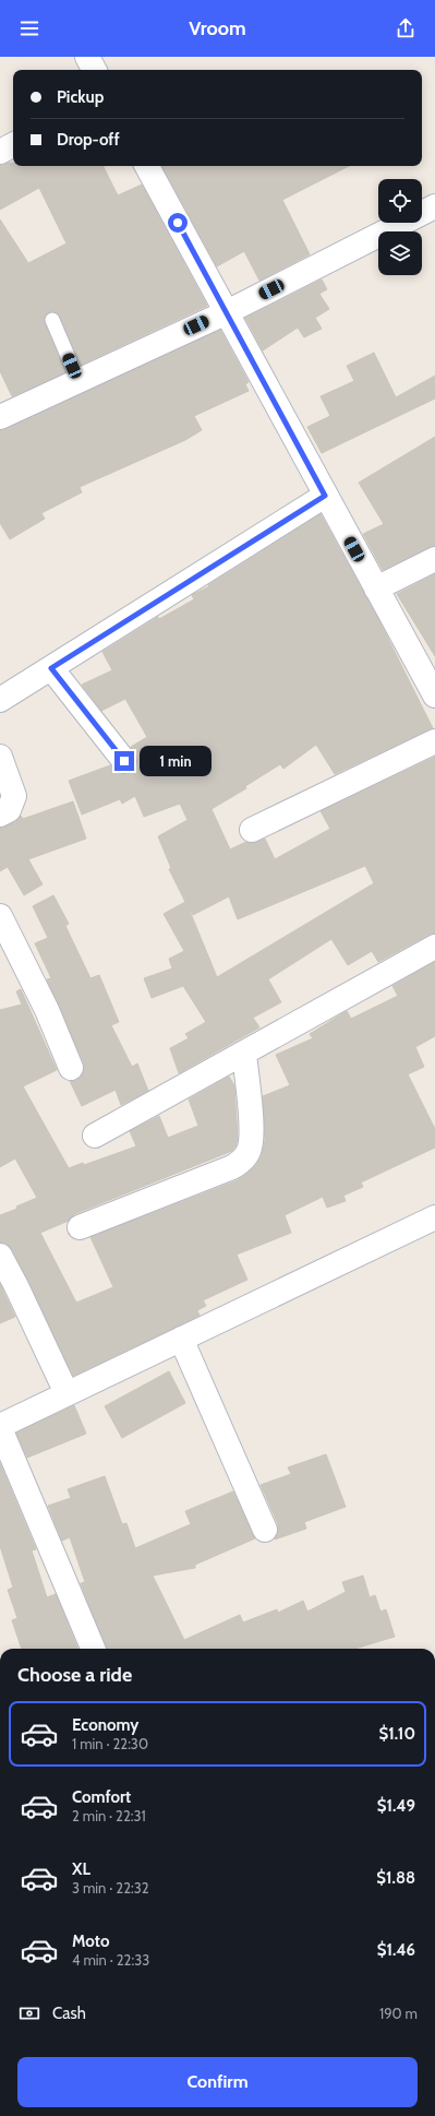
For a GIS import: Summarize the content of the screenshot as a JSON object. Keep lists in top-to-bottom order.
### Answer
{
  "page": {
    "header": "Vroom",
    "banner": ["Pickup", "Drop-off"],
    "bubble": "1 min",
    "heading": "Choose a ride",
    "list": [
      {
        "name": "Economy",
        "note": "1 min · 22:30",
        "value": "$1.10"
      },
      {
        "name": "Comfort",
        "note": "2 min · 22:31",
        "value": "$1.49"
      },
      {
        "name": "XL",
        "note": "3 min · 22:32",
        "value": "$1.88"
      },
      {
        "name": "Moto",
        "note": "4 min · 22:33",
        "value": "$1.46"
      }
    ],
    "pay": ["Cash", "190 m"],
    "buttons": "Confirm"
  }
}
